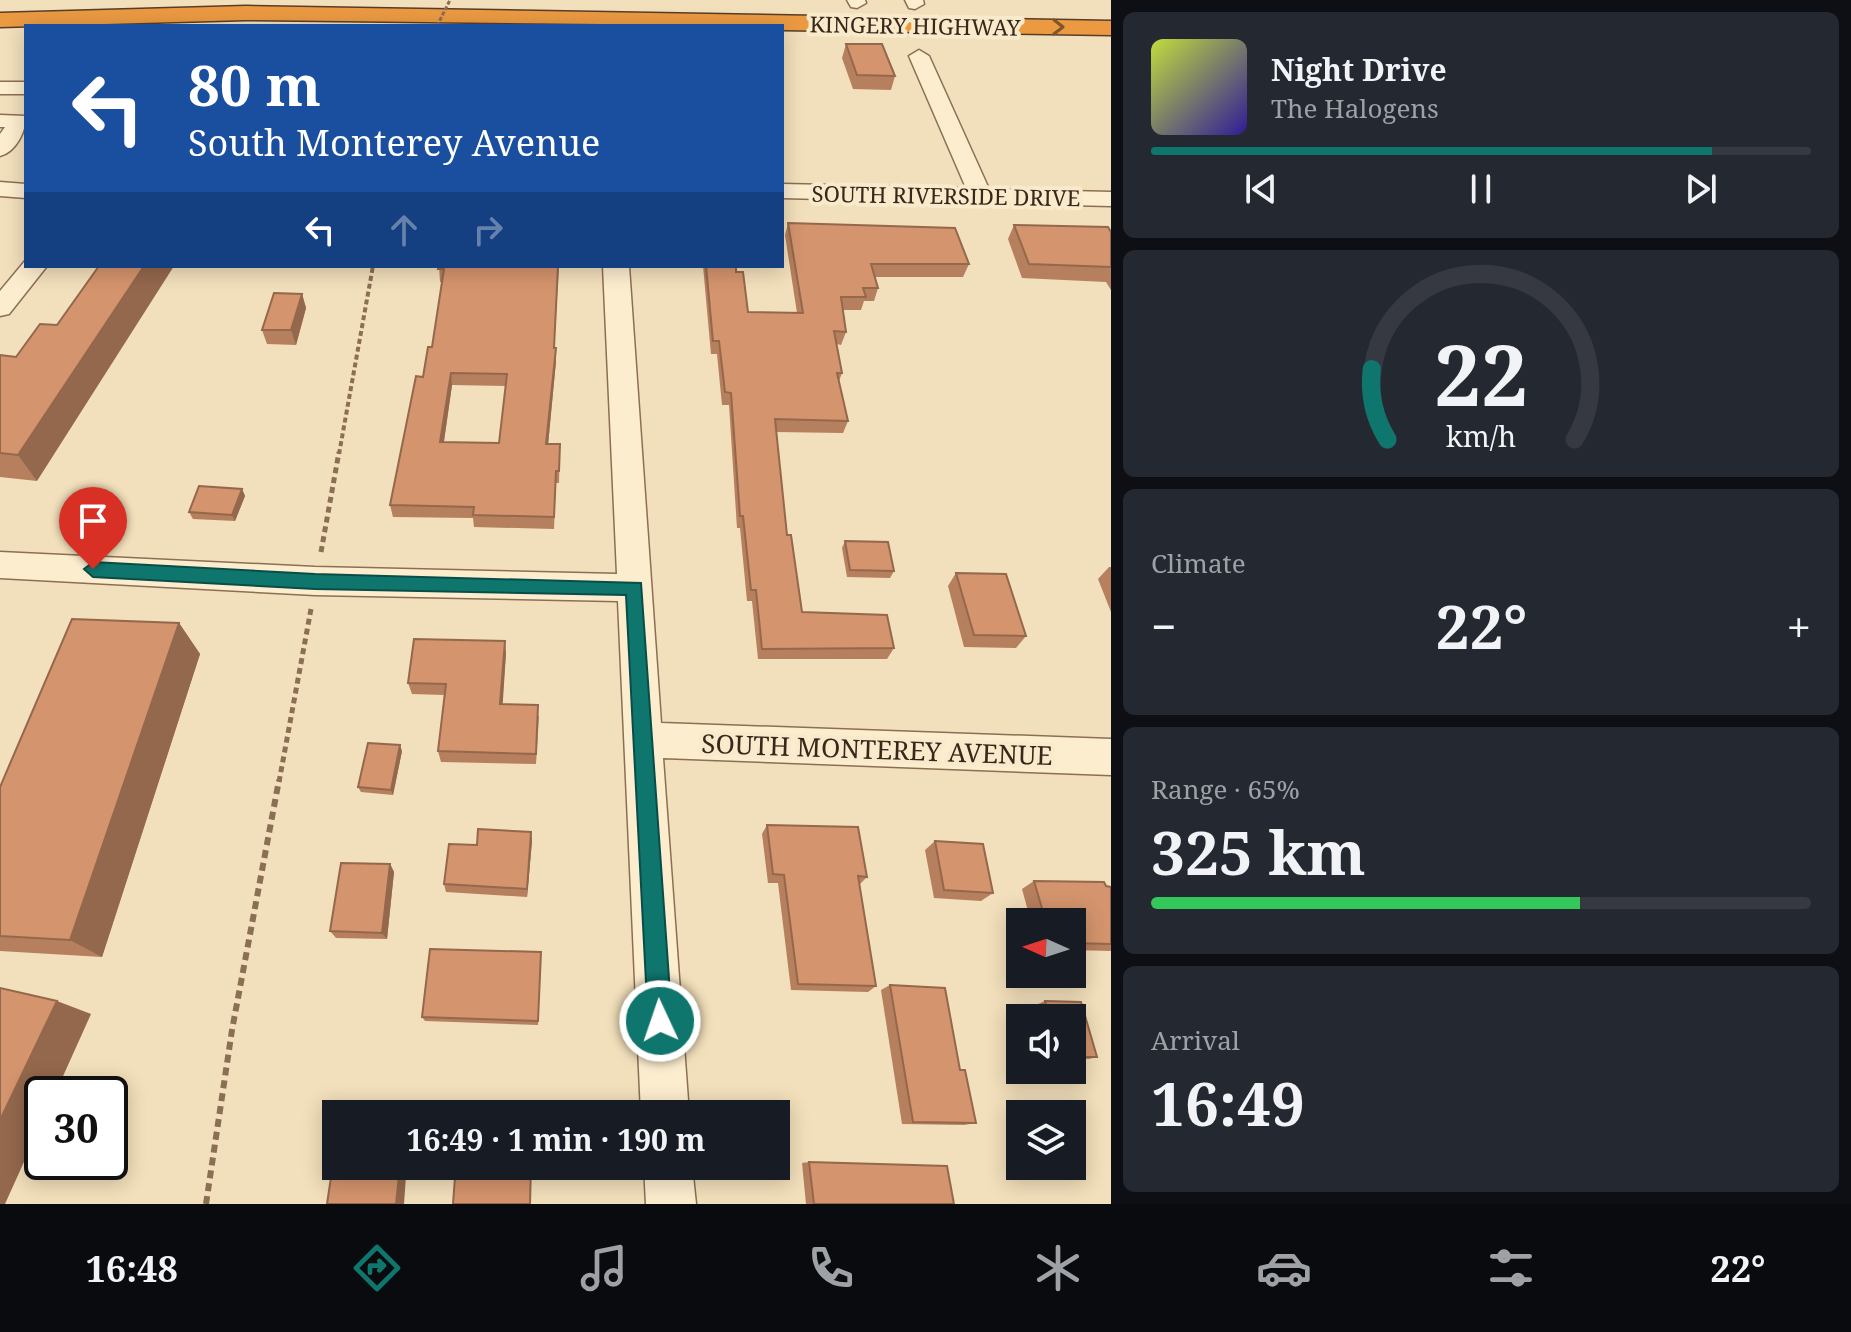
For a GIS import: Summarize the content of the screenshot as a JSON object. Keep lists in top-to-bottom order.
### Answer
{
  "streets": {
    "highway": ["KINGERY HIGHWAY"],
    "street": ["SOUTH RIVERSIDE DRIVE", "SOUTH MONTEREY AVENUE"]
  },
  "north": "left",
  "page": {
    "turn": ["80 m", "South Monterey Avenue"],
    "song": ["Night Drive", "The Halogens"],
    "tile": [
      "Climate",
      ["Range · 65%", "325 km"],
      ["Arrival", "16:49"]
    ],
    "heat": ["−", "22°", "+"],
    "limit": "30",
    "trip": "16:49 · 1 min · 190 m",
    "tabs": ["16:48", "22°"],
    "gauge": ["22", "km/h"]
  }
}
